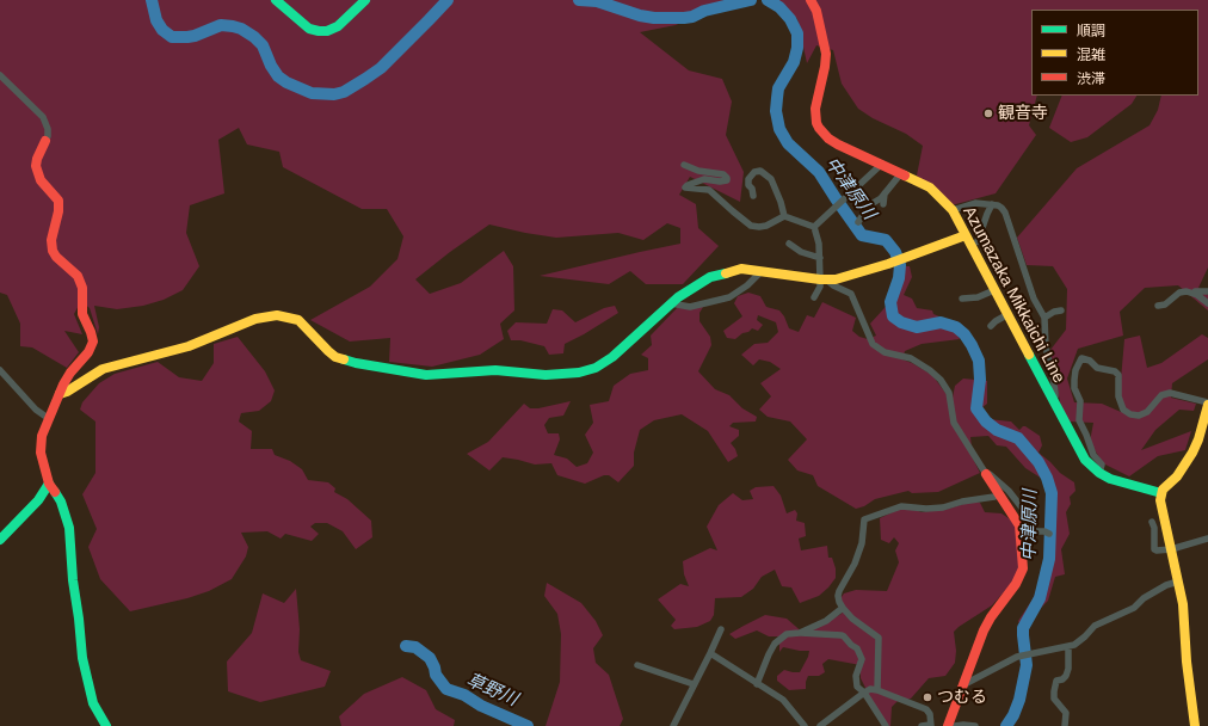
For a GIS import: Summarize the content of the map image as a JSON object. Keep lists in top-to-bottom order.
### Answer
{
  "streets": {
    "street": ["Azumazaka Mikkaichi Line"]
  },
  "water": ["中津原川", "草野川"],
  "places": ["観音寺", "つむる"],
  "legend": ["順調", "混雑", "渋滞"]
}
